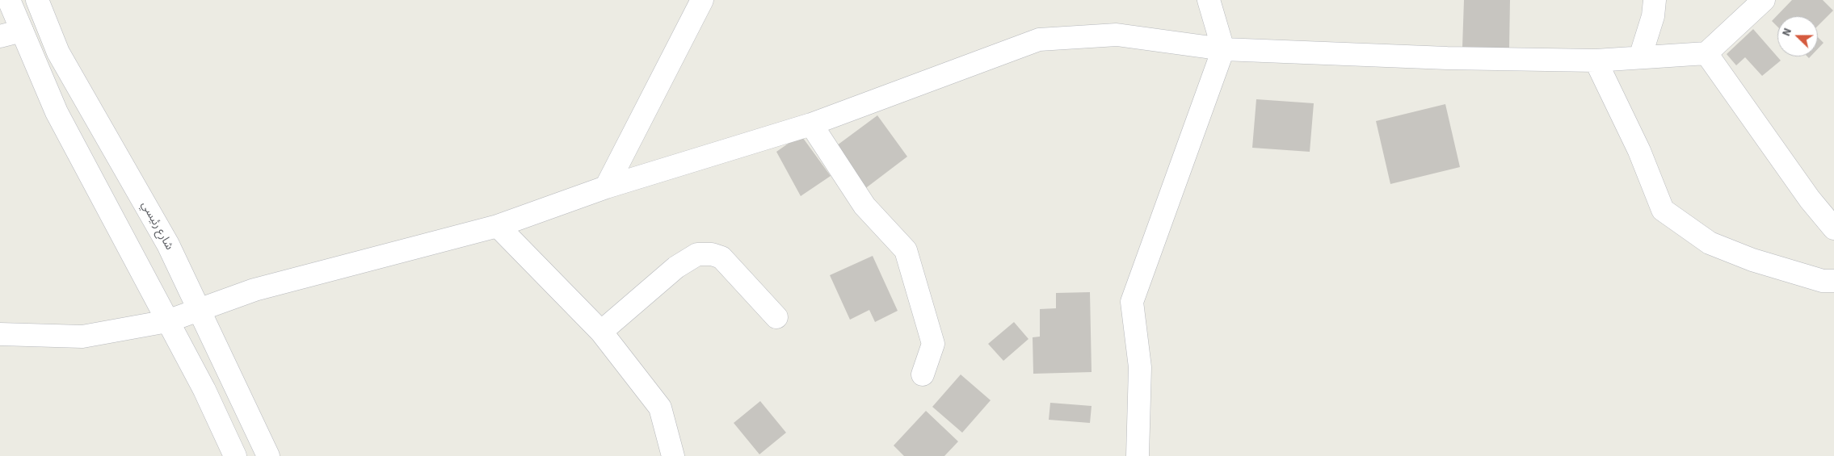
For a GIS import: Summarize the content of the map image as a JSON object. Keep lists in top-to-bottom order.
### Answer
{
  "streets": {
    "street": ["شارع رئيسي"]
  },
  "north": "left"
}
